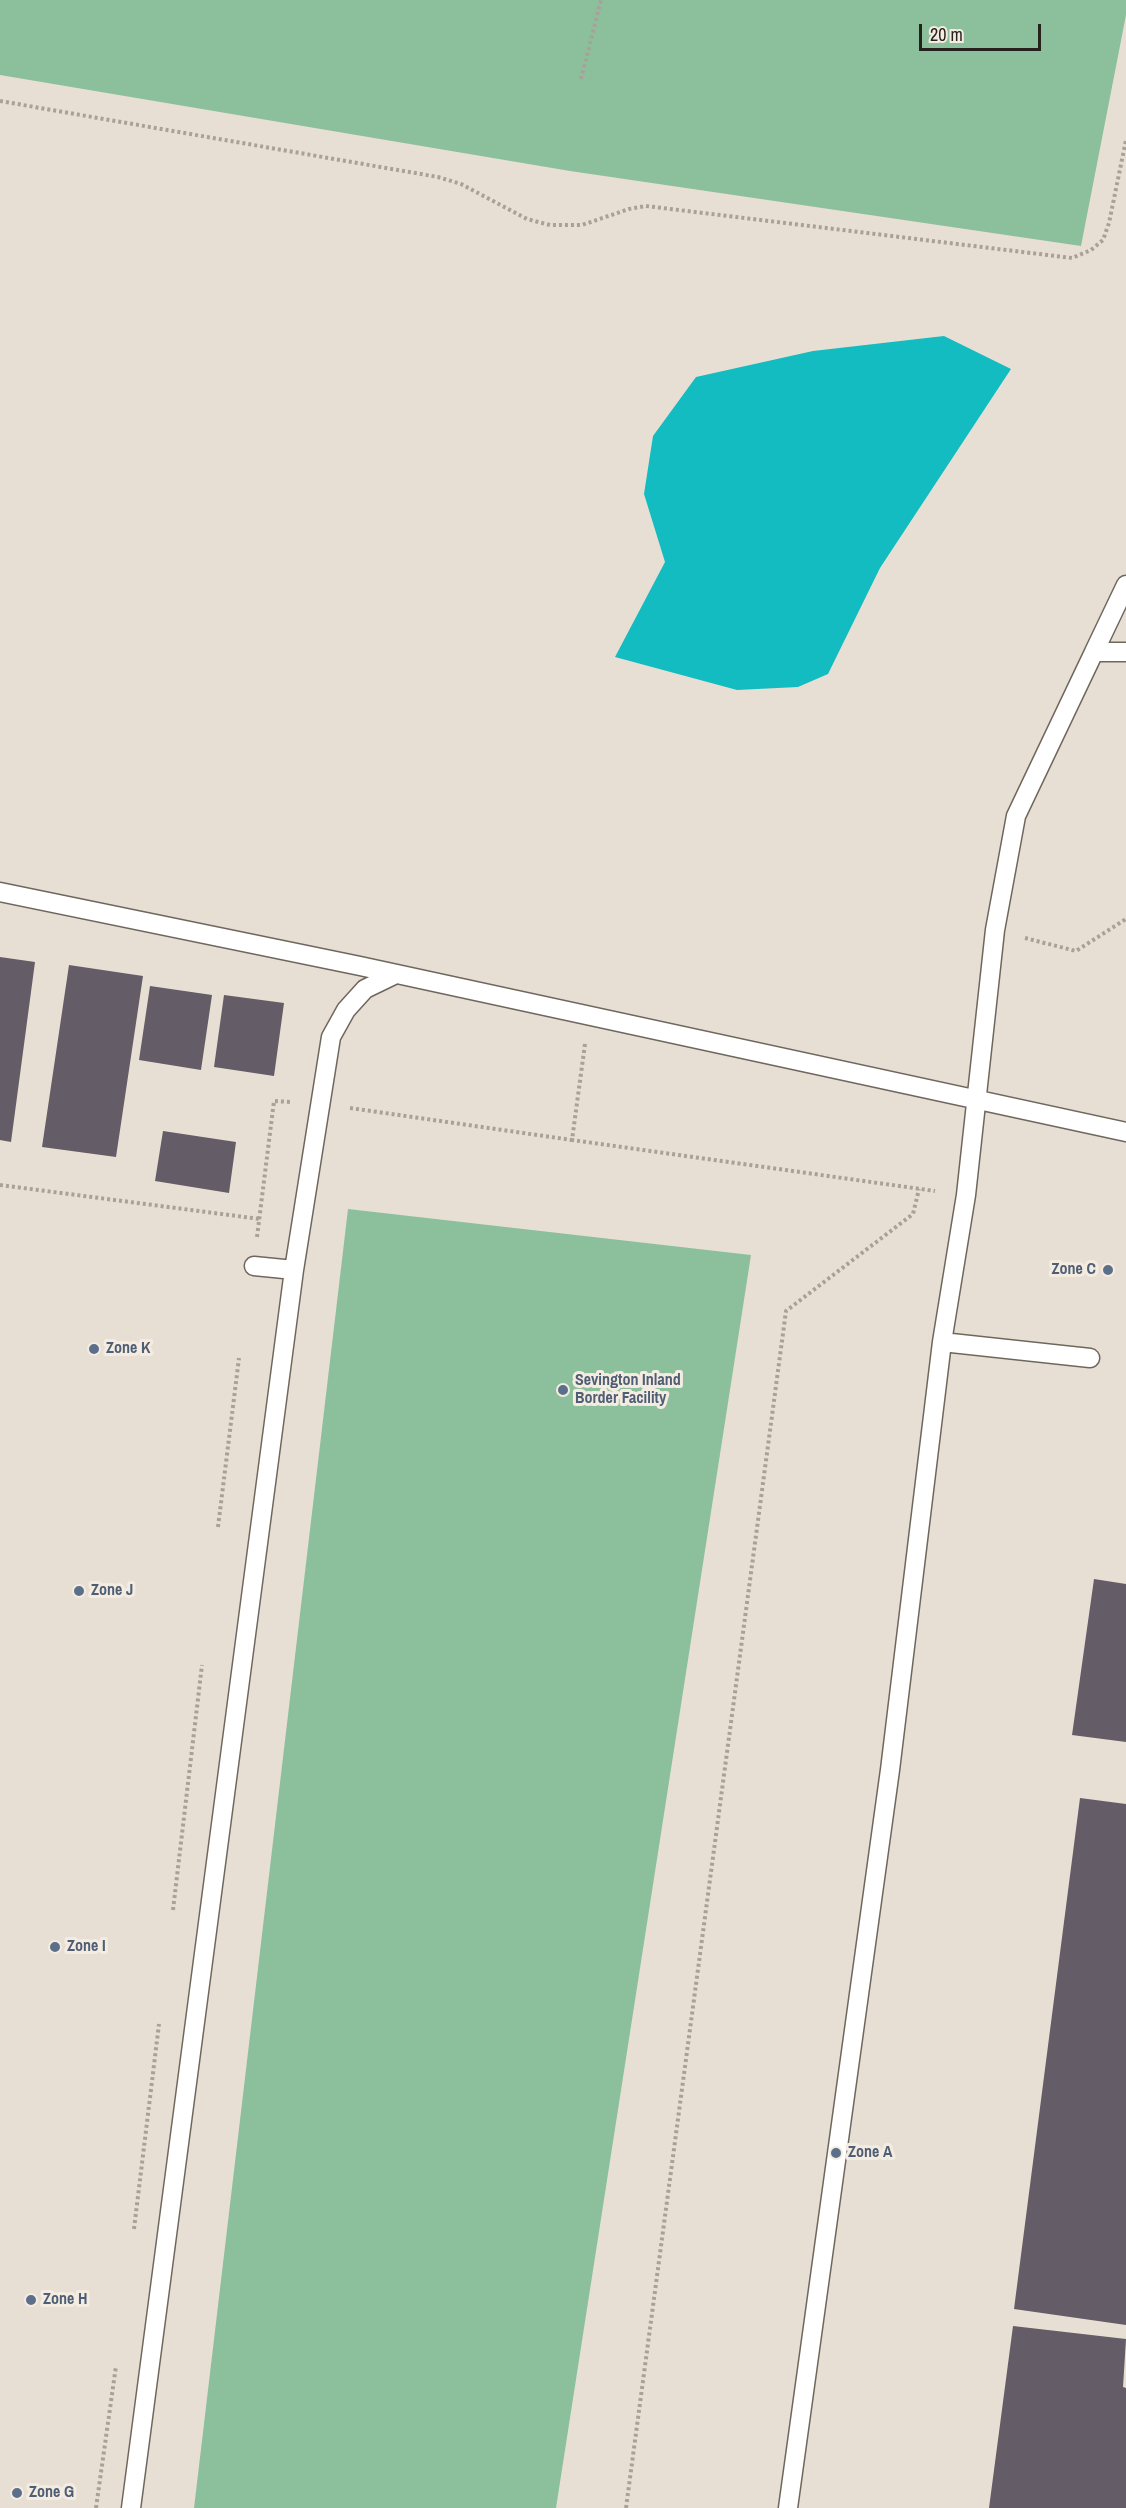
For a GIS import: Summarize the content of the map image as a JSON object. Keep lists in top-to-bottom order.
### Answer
{
  "places": [
    "Zone C",
    "Zone K",
    "Sevington Inland Border Facility",
    "Zone J",
    "Zone I",
    "Zone A",
    "Zone H",
    "Zone G"
  ],
  "scale_bar": "20 m"
}
